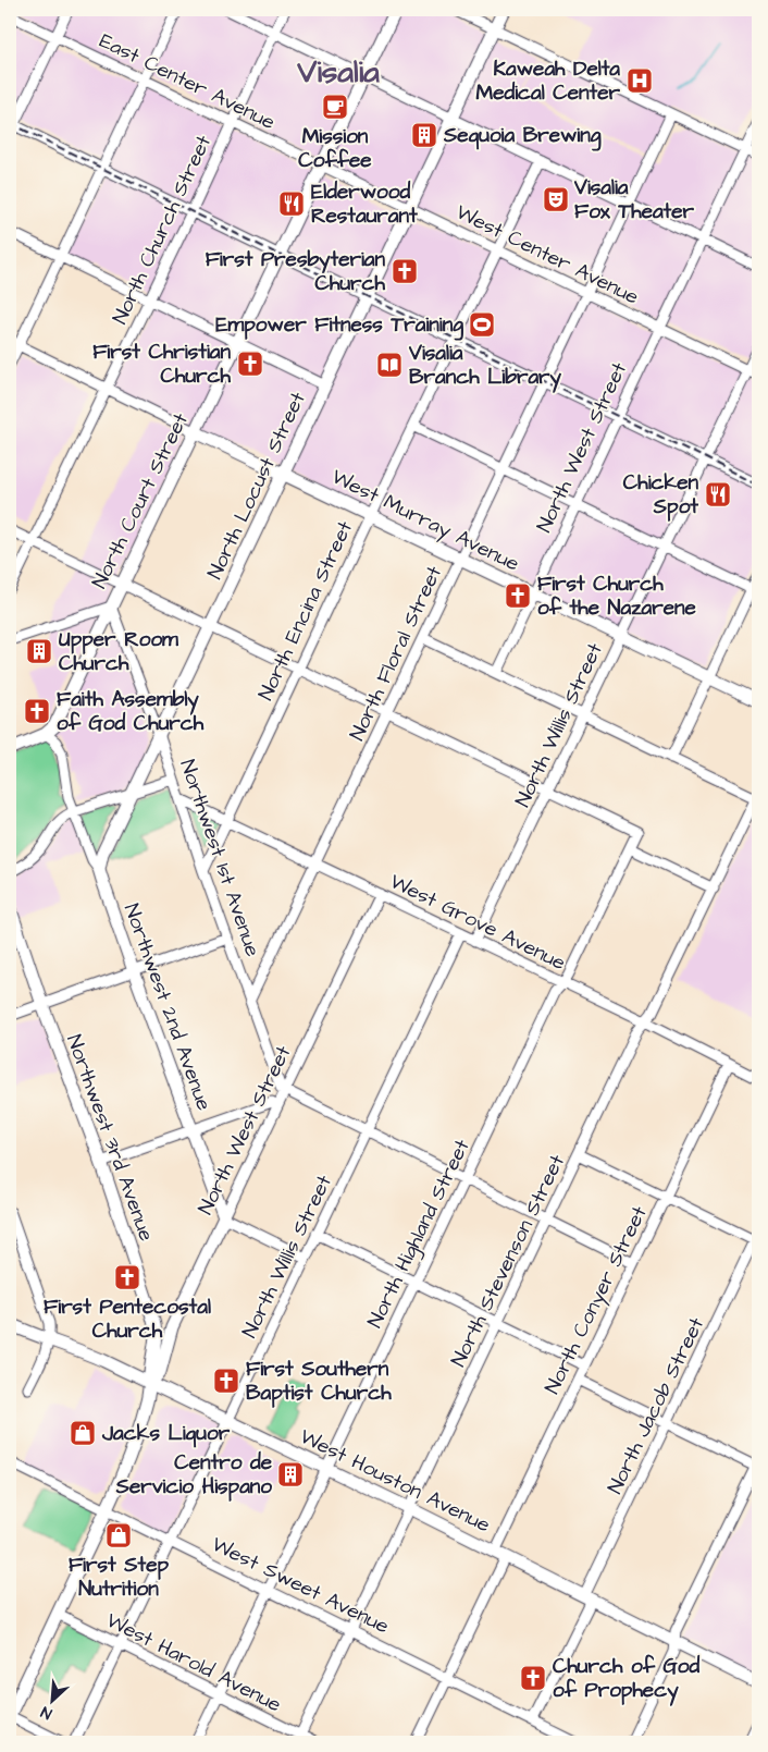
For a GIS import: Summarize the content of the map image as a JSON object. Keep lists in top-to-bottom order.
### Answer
{
  "streets": {
    "main road": [
      "North West Street",
      "North Locust Street",
      "North Court Street",
      "West Murray Avenue",
      "Northwest 2nd Avenue",
      "Northwest 3rd Avenue",
      "West Houston Avenue"
    ],
    "street": [
      "East Center Avenue",
      "North Church Street",
      "West Center Avenue",
      "North Encina Street",
      "North Floral Street",
      "North Willis Street",
      "Northwest 1st Avenue",
      "West Grove Avenue",
      "North Highland Street",
      "North Stevenson Street",
      "North Conyer Street",
      "North Jacob Street",
      "West Sweet Avenue",
      "West Harold Avenue"
    ]
  },
  "crossings": [
    ["East Center Avenue", "North Church Street"],
    ["East Center Avenue", "West Center Avenue"],
    ["East Center Avenue", "North Court Street"],
    ["West Center Avenue", "North West Street"],
    ["West Center Avenue", "North Locust Street"],
    ["West Center Avenue", "North Court Street"],
    ["West Center Avenue", "North Encina Street"],
    ["West Center Avenue", "North Floral Street"],
    ["West Center Avenue", "North Willis Street"],
    ["North West Street", "West Murray Avenue"],
    ["North West Street", "Northwest 1st Avenue"],
    ["North West Street", "West Grove Avenue"],
    ["North West Street", "Northwest 2nd Avenue"],
    ["North West Street", "Northwest 3rd Avenue"],
    ["North West Street", "West Houston Avenue"],
    ["North Locust Street", "West Murray Avenue"],
    ["North Locust Street", "Northwest 1st Avenue"],
    ["North Locust Street", "Northwest 2nd Avenue"],
    ["North Court Street", "West Murray Avenue"],
    ["North Court Street", "Northwest 1st Avenue"],
    ["North Court Street", "Northwest 2nd Avenue"],
    ["West Murray Avenue", "North Encina Street"],
    ["West Murray Avenue", "North Floral Street"],
    ["West Murray Avenue", "North Willis Street"],
    ["North Encina Street", "Northwest 1st Avenue"],
    ["North Encina Street", "West Grove Avenue"],
    ["North Floral Street", "Northwest 1st Avenue"],
    ["North Floral Street", "West Grove Avenue"],
    ["North Willis Street", "West Grove Avenue"],
    ["North Willis Street", "North Highland Street"],
    ["North Willis Street", "West Houston Avenue"],
    ["North Willis Street", "West Sweet Avenue"],
    ["North Willis Street", "West Harold Avenue"],
    ["Northwest 1st Avenue", "West Grove Avenue"],
    ["West Grove Avenue", "North Highland Street"],
    ["West Grove Avenue", "North Stevenson Street"],
    ["West Grove Avenue", "North Conyer Street"],
    ["Northwest 3rd Avenue", "West Houston Avenue"],
    ["North Highland Street", "West Houston Avenue"],
    ["North Highland Street", "West Sweet Avenue"],
    ["North Highland Street", "West Harold Avenue"],
    ["North Stevenson Street", "West Houston Avenue"],
    ["North Stevenson Street", "West Sweet Avenue"],
    ["North Stevenson Street", "West Harold Avenue"],
    ["North Conyer Street", "West Houston Avenue"],
    ["North Conyer Street", "West Sweet Avenue"],
    ["North Jacob Street", "West Houston Avenue"],
    ["North Jacob Street", "West Sweet Avenue"]
  ],
  "districts": ["Visalia"],
  "places": {
    "hospital": ["Kaweah Delta Medical Center"],
    "cafe": ["Mission Coffee"],
    "building": ["Sequoia Brewing", "Upper Room Church", "Centro de Servicio Hispano"],
    "theatre": ["Visalia Fox Theater"],
    "restaurant": ["Elderwood Restaurant", "Chicken Spot"],
    "church": [
      "First Presbyterian Church",
      "First Christian Church",
      "First Church of the Nazarene",
      "Faith Assembly of God Church",
      "First Pentecostal Church",
      "First Southern Baptist Church",
      "Church of God of Prophecy"
    ],
    "sports": ["Empower Fitness Training"],
    "library": ["Visalia Branch Library"],
    "shop": ["Jacks Liquor", "First Step Nutrition"]
  },
  "north": "bottom left"
}
